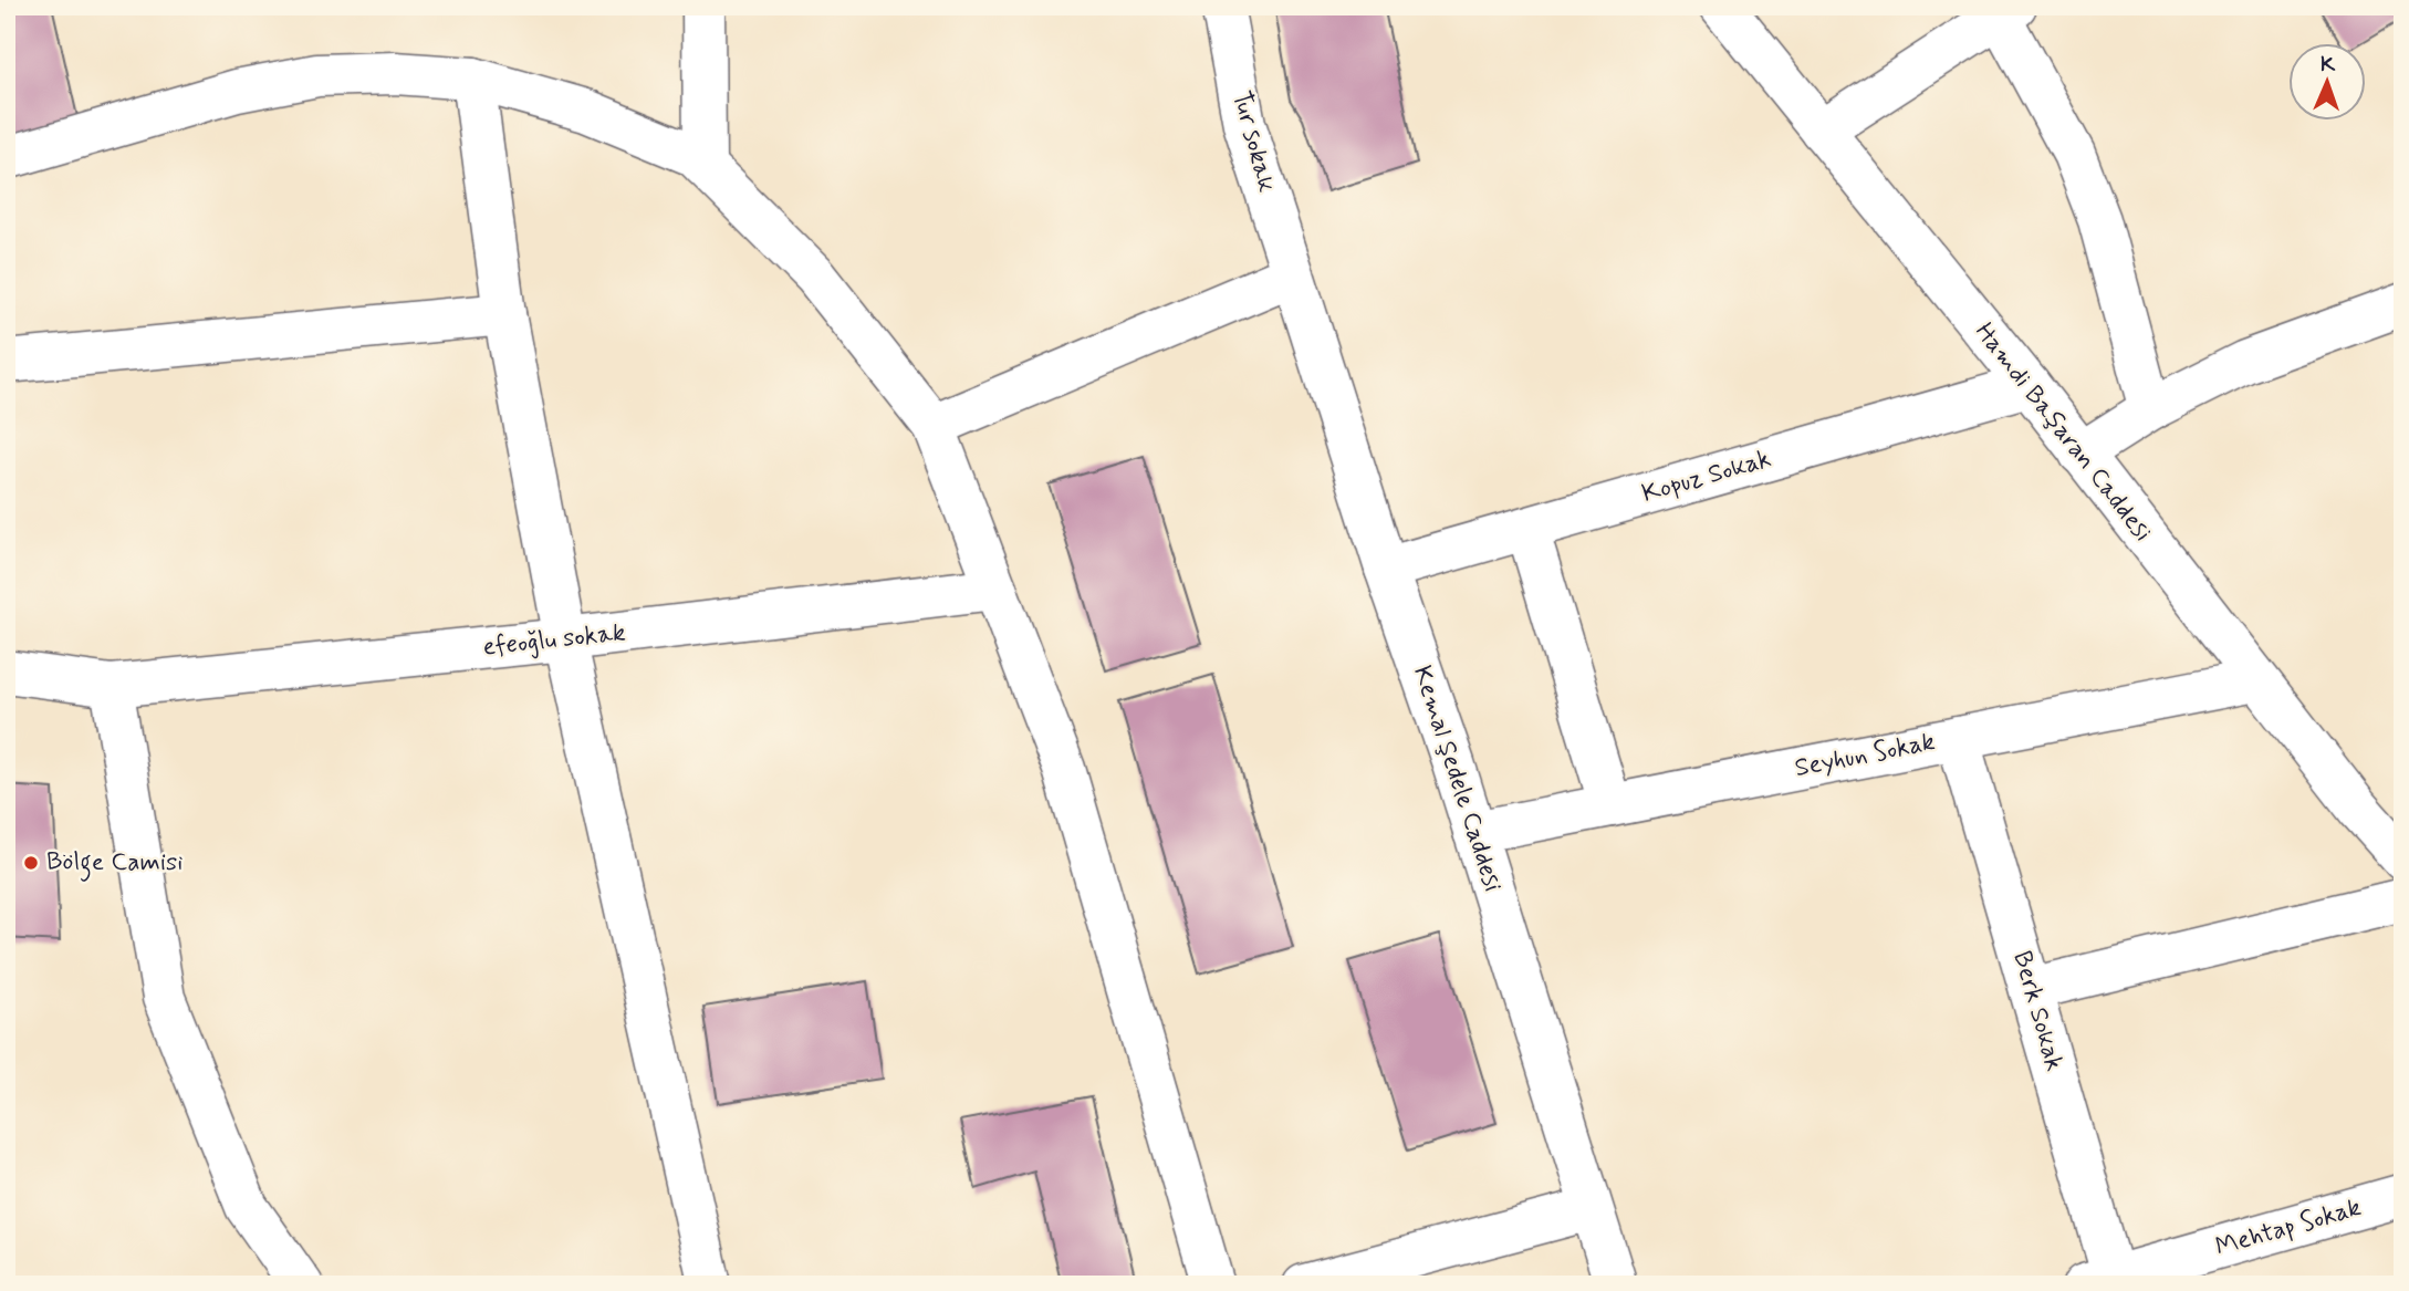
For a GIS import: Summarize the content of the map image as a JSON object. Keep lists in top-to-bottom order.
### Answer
{
  "streets": {
    "street": [
      "Tur sokak",
      "Hamdi Başaran Caddesi",
      "Kopuz Sokak",
      "efeoğlu sokak",
      "Seyhun Sokak",
      "Kemal Şedele Caddesi",
      "Berk Sokak",
      "Mehtap Sokak"
    ]
  },
  "crossings": [
    ["Tur sokak", "Kemal Şedele Caddesi"],
    ["Hamdi Başaran Caddesi", "Kopuz Sokak"],
    ["Hamdi Başaran Caddesi", "Seyhun Sokak"],
    ["Kopuz Sokak", "Kemal Şedele Caddesi"],
    ["Seyhun Sokak", "Kemal Şedele Caddesi"],
    ["Seyhun Sokak", "Berk Sokak"],
    ["Berk Sokak", "Mehtap Sokak"]
  ],
  "places": ["Bölge Camisi"],
  "north": "top"
}
